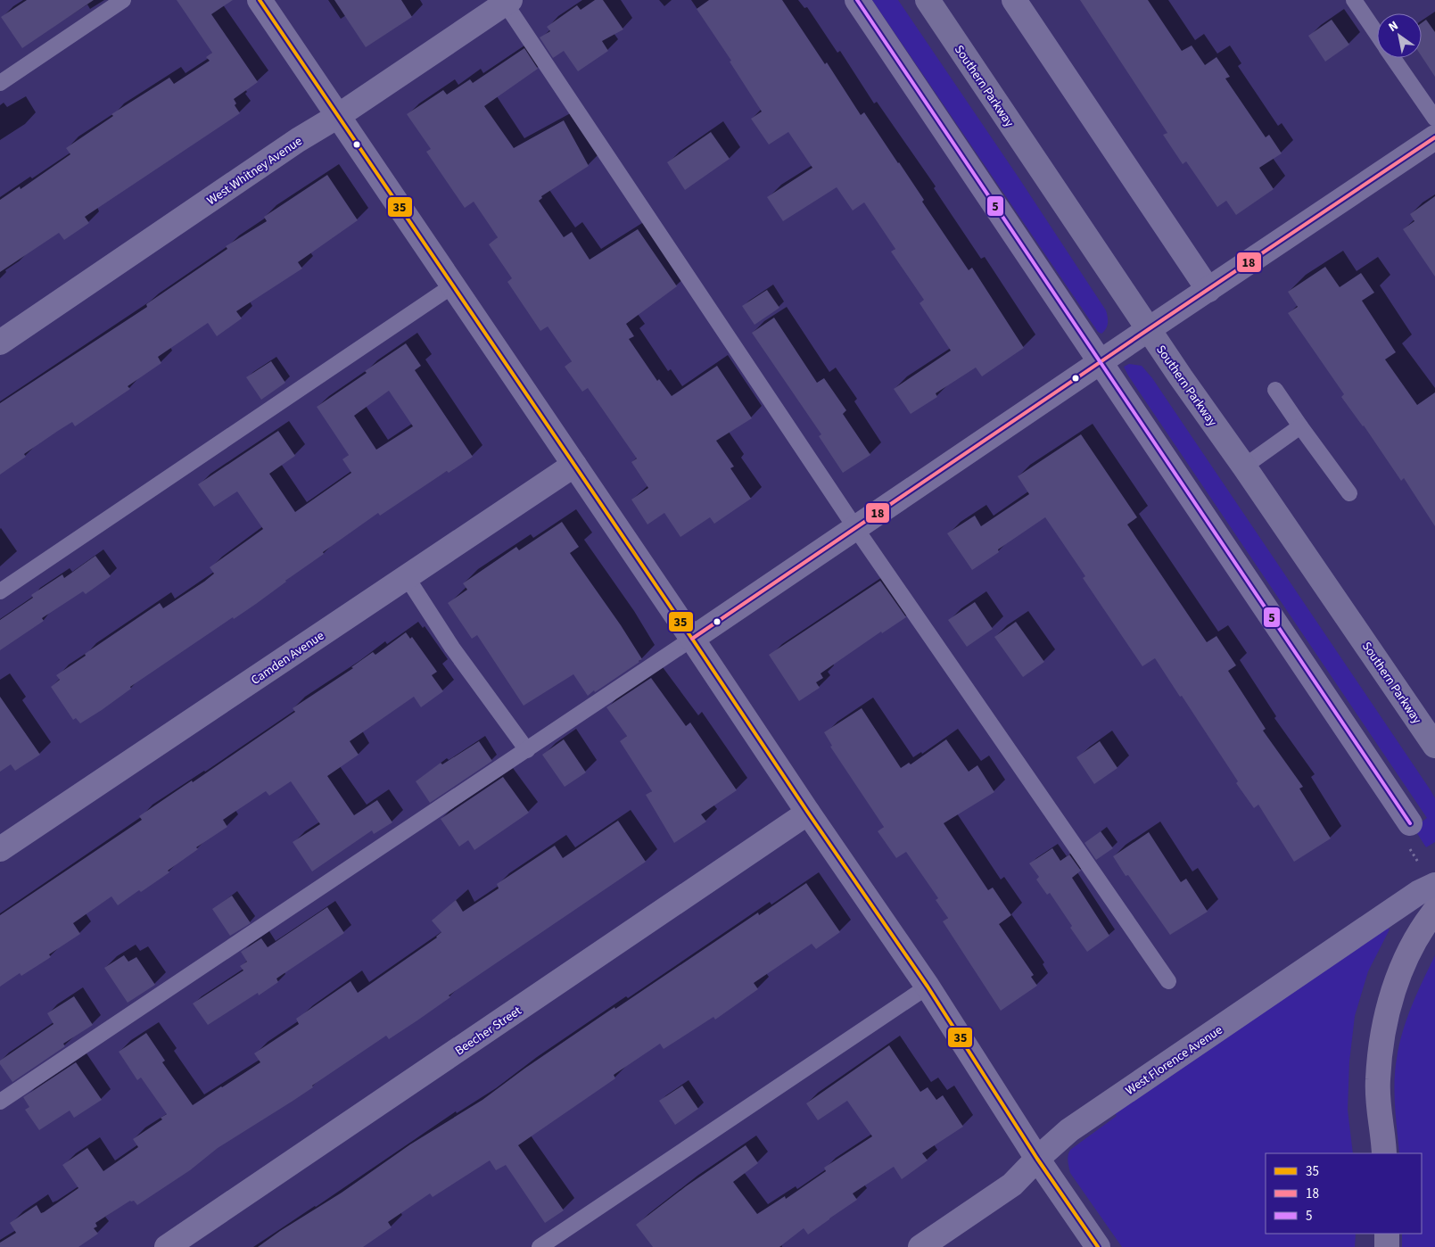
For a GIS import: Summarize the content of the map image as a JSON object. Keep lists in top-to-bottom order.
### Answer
{
  "streets": {
    "main road": ["Southern Parkway"],
    "street": [
      "West Whitney Avenue",
      "Camden Avenue",
      "Beecher Street",
      "West Florence Avenue"
    ]
  },
  "lines": ["transit line 35", "transit line 5", "transit line 18"],
  "legend": ["35", "18", "5"],
  "north": "top left"
}
